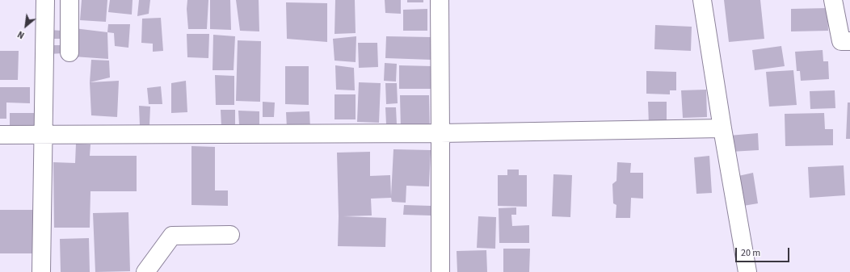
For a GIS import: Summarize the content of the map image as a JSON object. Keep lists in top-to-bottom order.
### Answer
{
  "scale_bar": "20 m",
  "north": "bottom left"
}
